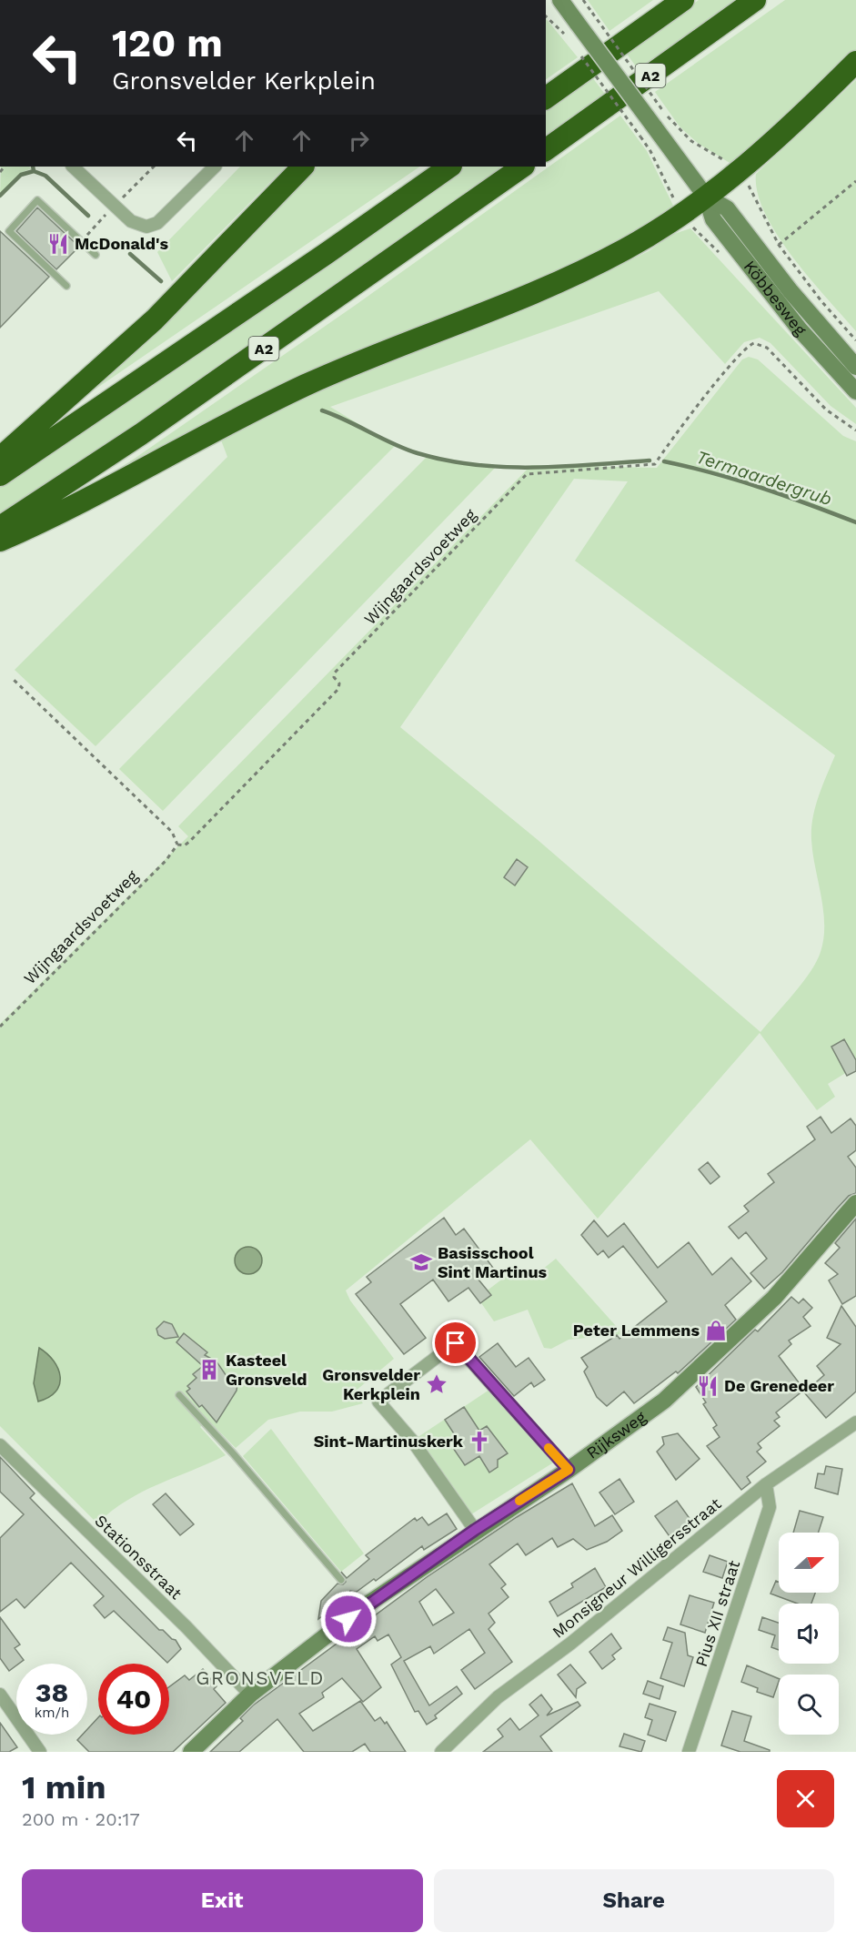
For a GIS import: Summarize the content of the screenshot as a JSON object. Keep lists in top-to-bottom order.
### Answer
{
  "streets": {
    "highway": ["A2"],
    "street": [
      "Köbbesweg",
      "Rijksweg",
      "Stationsstraat",
      "Monsigneur Willigersstraat",
      "Pius XII straat"
    ],
    "path": ["Wijngaardsvoetweg"]
  },
  "crossings": [
    ["Rijksweg", "Stationsstraat"],
    ["Monsigneur Willigersstraat", "Pius XII straat"]
  ],
  "districts": ["GRONSVELD"],
  "water": ["Termaardergrub"],
  "places": {
    "restaurant": ["McDonald's", "De Grenedeer"],
    "school or university": ["Basisschool Sint Martinus"],
    "shop": ["Peter Lemmens"],
    "building": ["Kasteel Gronsveld"],
    "place": ["Gronsvelder Kerkplein"],
    "church": ["Sint-Martinuskerk"]
  },
  "north": "right",
  "page": {
    "turn": ["120 m", "Gronsvelder Kerkplein"],
    "speed": "38 km/h",
    "limit": "40",
    "heading": ["1 min", "200 m · 20:17"],
    "buttons": ["Exit", "Share"]
  }
}
